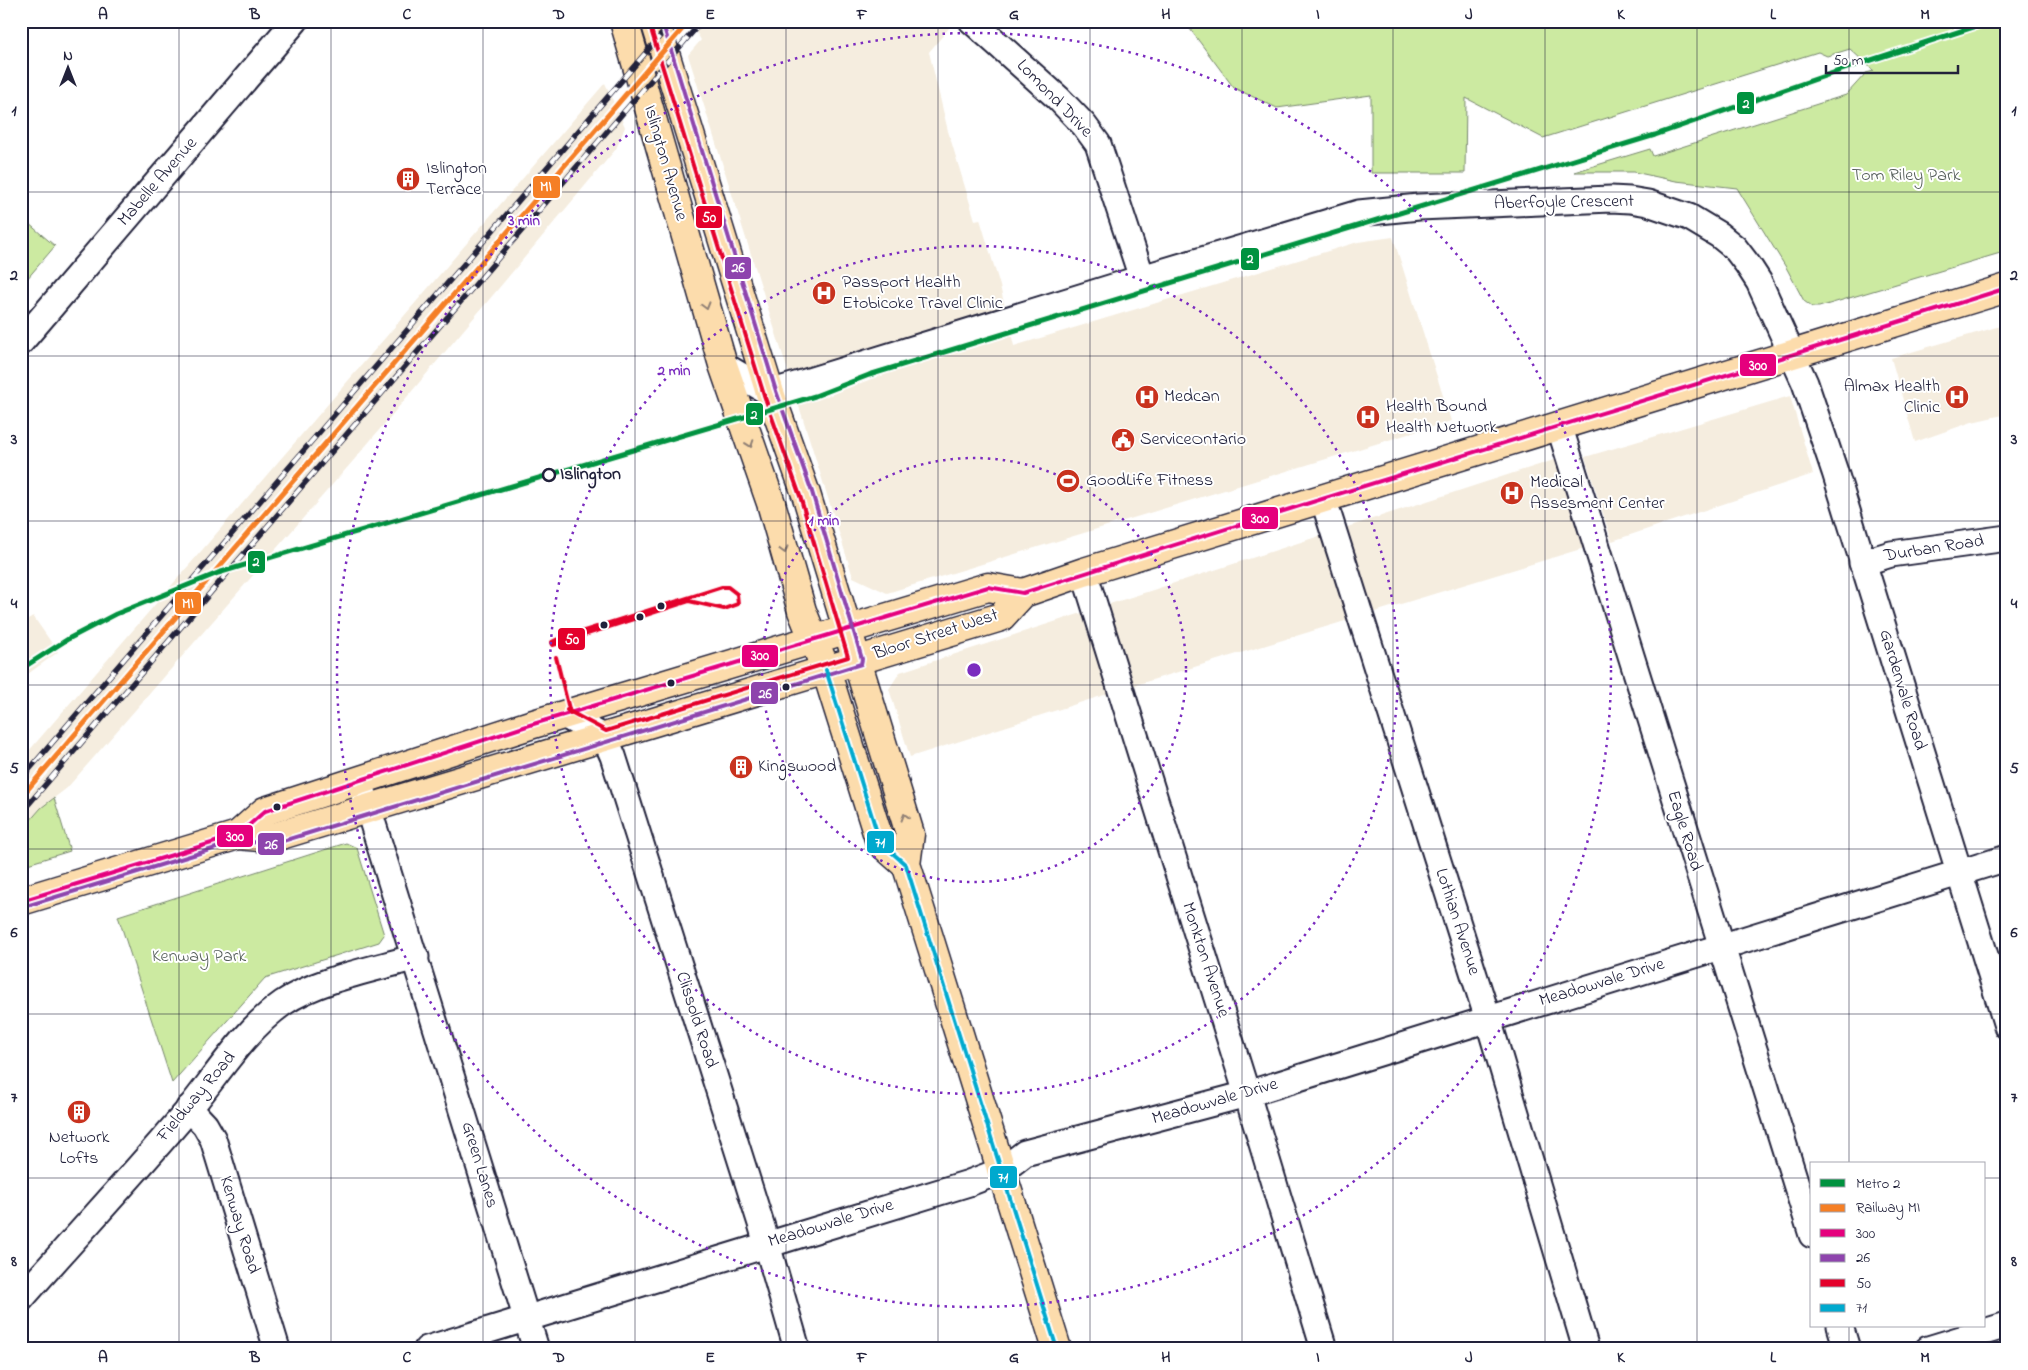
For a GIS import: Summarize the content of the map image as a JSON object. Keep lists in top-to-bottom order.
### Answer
{
  "streets": {
    "main road": ["Islington Avenue", "Bloor Street West"],
    "street": [
      "Lomond Drive",
      "Mabelle Avenue",
      "Aberfoyle Crescent",
      "Durban Road",
      "Gardenvale Road",
      "Eagle Road",
      "Lothian Avenue",
      "Monkton Avenue",
      "Meadowvale Drive",
      "Clissold Road",
      "Fieldway Road",
      "Green Lanes",
      "Kenway Road"
    ]
  },
  "crossings": [
    ["Lomond Drive", "Aberfoyle Crescent"],
    ["Islington Avenue", "Aberfoyle Crescent"],
    ["Islington Avenue", "Bloor Street West"],
    ["Islington Avenue", "Meadowvale Drive"],
    ["Aberfoyle Crescent", "Bloor Street West"],
    ["Aberfoyle Crescent", "Gardenvale Road"],
    ["Durban Road", "Gardenvale Road"],
    ["Bloor Street West", "Gardenvale Road"],
    ["Bloor Street West", "Eagle Road"],
    ["Bloor Street West", "Lothian Avenue"],
    ["Bloor Street West", "Monkton Avenue"],
    ["Bloor Street West", "Clissold Road"],
    ["Bloor Street West", "Green Lanes"],
    ["Gardenvale Road", "Meadowvale Drive"],
    ["Eagle Road", "Meadowvale Drive"],
    ["Lothian Avenue", "Meadowvale Drive"],
    ["Monkton Avenue", "Meadowvale Drive"],
    ["Meadowvale Drive", "Clissold Road"],
    ["Meadowvale Drive", "Green Lanes"],
    ["Fieldway Road", "Green Lanes"],
    ["Fieldway Road", "Kenway Road"]
  ],
  "parks": ["Tom Riley Park", "Kenway Park"],
  "places": {
    "building": ["Islington Terrace", "Kingswood", "Network Lofts"],
    "hospital": [
      "Passport Health Etobicoke Travel Clinic",
      "Medcan",
      "Almax Health Clinic",
      "Health Bound Health Network",
      "Medical Assesment Center"
    ],
    "public building": ["ServiceOntario"],
    "other": ["Islington"],
    "sports": ["GoodLife Fitness"]
  },
  "lines": [
    "metro line 2",
    "rail line MI",
    "transit line 26",
    "transit line 50",
    "transit line 300",
    "transit line 71"
  ],
  "legend": [
    "Metro 2",
    "Railway MI",
    "300",
    "26",
    "50",
    "71"
  ],
  "scale_bar": "50 m",
  "north": "top",
  "grid": {
    "columns": [
      "A",
      "B",
      "C",
      "D",
      "E",
      "F",
      "G",
      "H",
      "I",
      "J",
      "K",
      "L",
      "M"
    ],
    "rows": [
      "1",
      "2",
      "3",
      "4",
      "5",
      "6",
      "7",
      "8"
    ]
  },
  "rings": ["3 min", "2 min", "1 min"]
}
